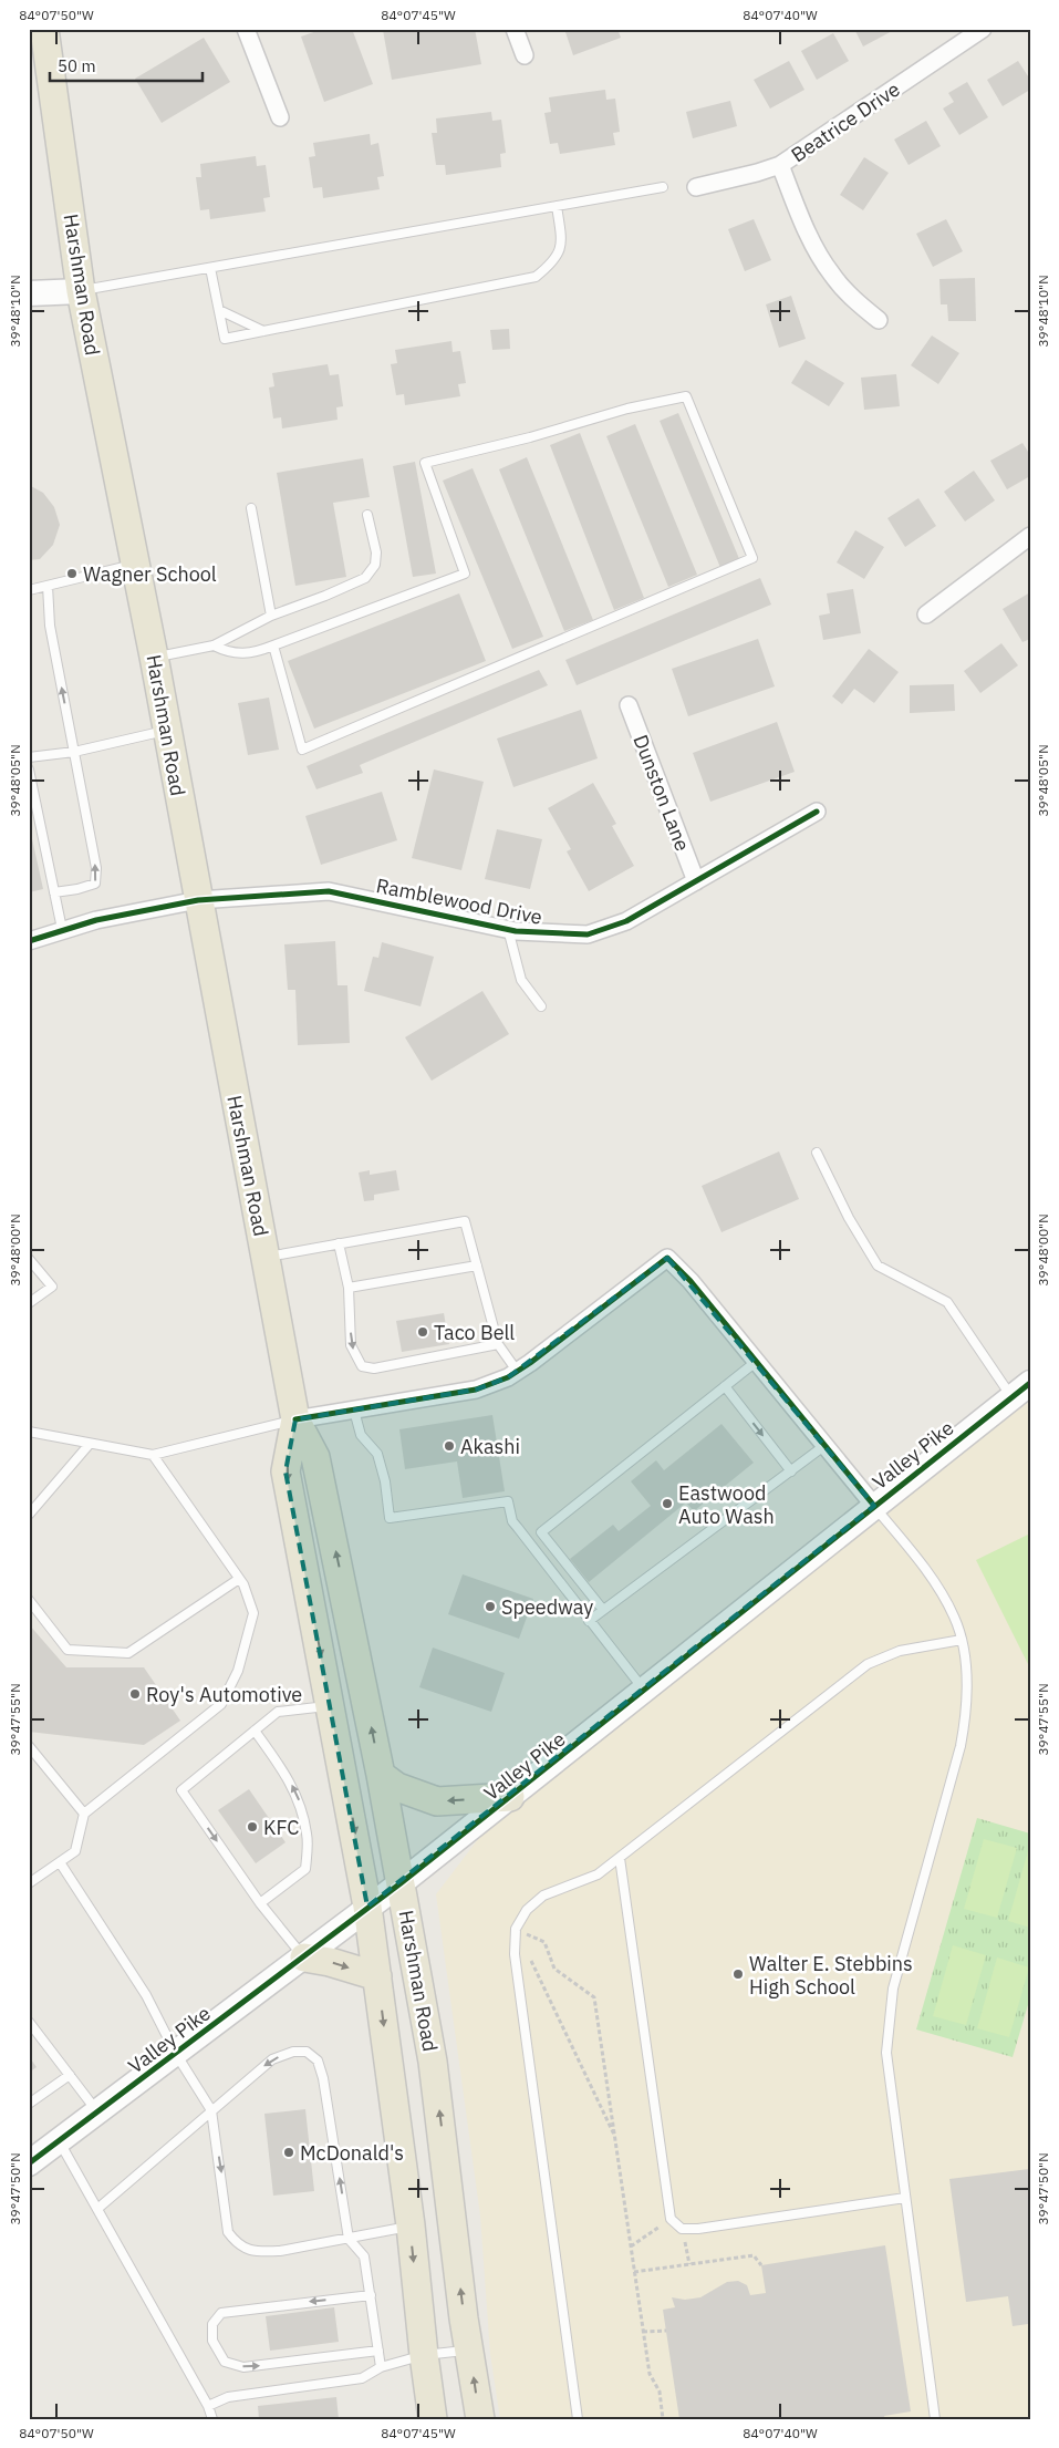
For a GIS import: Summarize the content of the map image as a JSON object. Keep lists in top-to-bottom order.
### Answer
{
  "streets": {
    "main road": ["Harshman Road"],
    "street": [
      "Beatrice Drive",
      "Dunston Lane",
      "Ramblewood Drive",
      "Valley Pike"
    ]
  },
  "crossings": [
    ["Harshman Road", "Ramblewood Drive"],
    ["Harshman Road", "Valley Pike"],
    ["Dunston Lane", "Ramblewood Drive"]
  ],
  "places": [
    "Wagner School",
    "Taco Bell",
    "Akashi",
    "Eastwood Auto Wash",
    "Speedway",
    "Roy's Automotive",
    "KFC",
    "Walter E. Stebbins High School",
    "McDonald's"
  ],
  "scale_bar": "50 m",
  "coordinates": [
    "84°07'50\"W",
    "84°07'45\"W",
    "84°07'40\"W",
    "39°48'10\"N",
    "39°48'05\"N",
    "39°48'00\"N",
    "39°47'55\"N",
    "39°47'50\"N"
  ]
}
